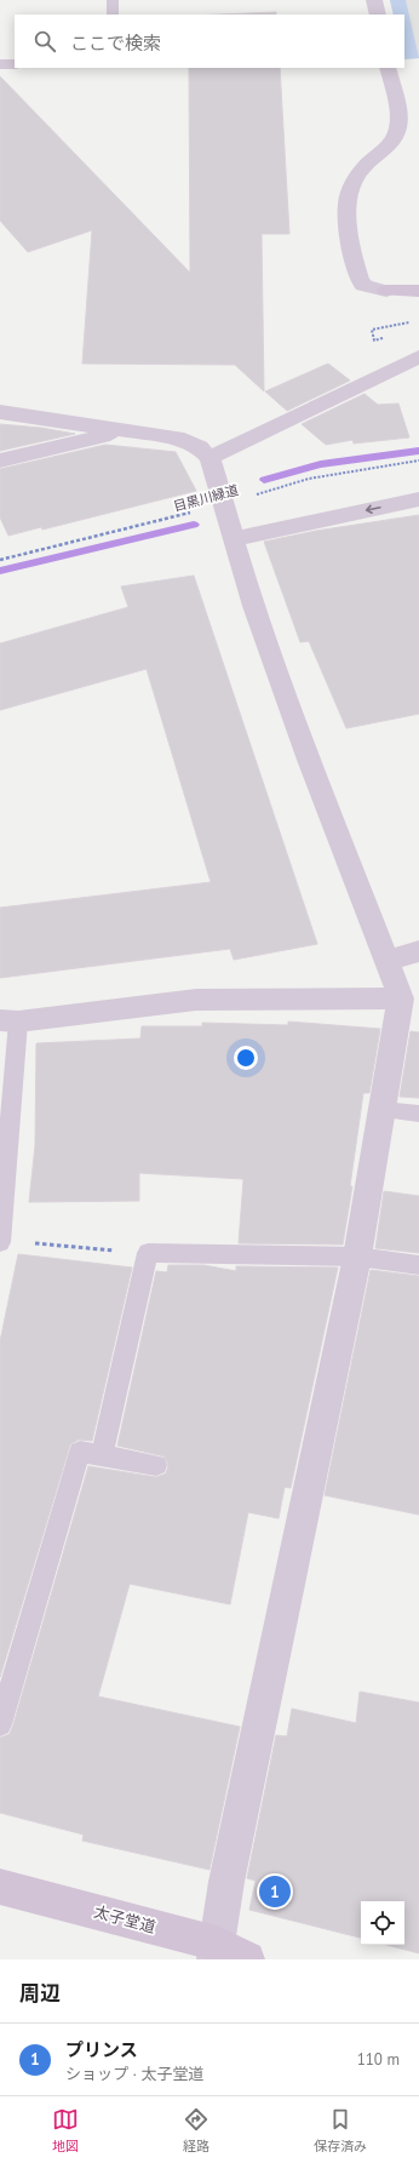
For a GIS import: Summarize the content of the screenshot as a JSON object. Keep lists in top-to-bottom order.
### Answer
{
  "streets": {
    "street": ["太子堂道"],
    "path": ["目黒川緑道"]
  },
  "page": {
    "search": "ここで検索",
    "pins": "1",
    "heading": "周辺",
    "list": [
      {
        "mark": "1",
        "name": "プリンス",
        "note": "ショップ · 太子堂道",
        "value": "110 m"
      }
    ],
    "nav": ["地図", "経路", "保存済み"]
  }
}
